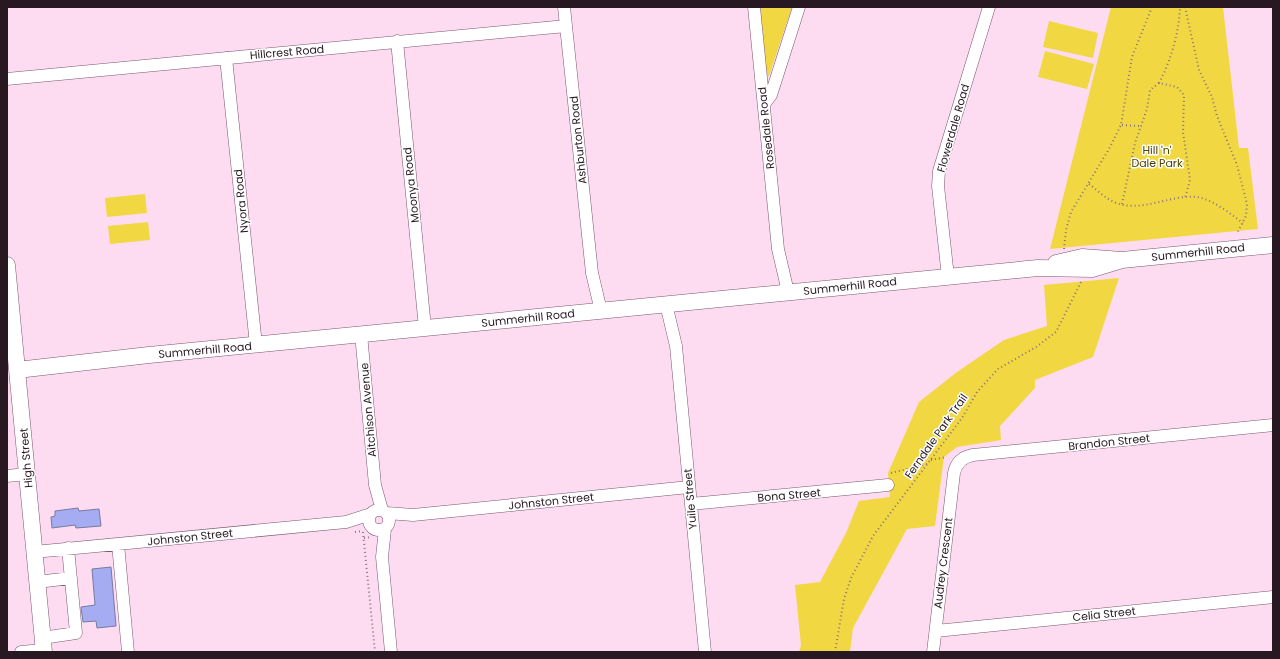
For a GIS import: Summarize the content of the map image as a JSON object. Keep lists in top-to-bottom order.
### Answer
{
  "streets": {
    "main road": ["Summerhill Road", "High Street"],
    "street": [
      "Hillcrest Road",
      "Rosedale Road",
      "Flowerdale Road",
      "Ashburton Road",
      "Moonya Road",
      "Nyora Road",
      "Aitchison Avenue",
      "Brandon Street",
      "Bona Street",
      "Yuile Street",
      "Johnston Street",
      "Audrey Crescent",
      "Celia Street"
    ],
    "path": ["Ferndale Park Trail"]
  },
  "crossings": [
    ["Hillcrest Road", "Ashburton Road"],
    ["Hillcrest Road", "Moonya Road"],
    ["Hillcrest Road", "Nyora Road"],
    ["Rosedale Road", "Summerhill Road"],
    ["Flowerdale Road", "Summerhill Road"],
    ["Ashburton Road", "Summerhill Road"],
    ["Moonya Road", "Summerhill Road"],
    ["Nyora Road", "Summerhill Road"],
    ["Summerhill Road", "Aitchison Avenue"],
    ["Summerhill Road", "Ferndale Park Trail"],
    ["Summerhill Road", "High Street"],
    ["Summerhill Road", "Yuile Street"],
    ["Aitchison Avenue", "Johnston Street"],
    ["Brandon Street", "Audrey Crescent"],
    ["High Street", "Johnston Street"],
    ["Bona Street", "Yuile Street"],
    ["Yuile Street", "Johnston Street"],
    ["Audrey Crescent", "Celia Street"]
  ],
  "parks": ["Hill 'n' Dale Park"]
}
